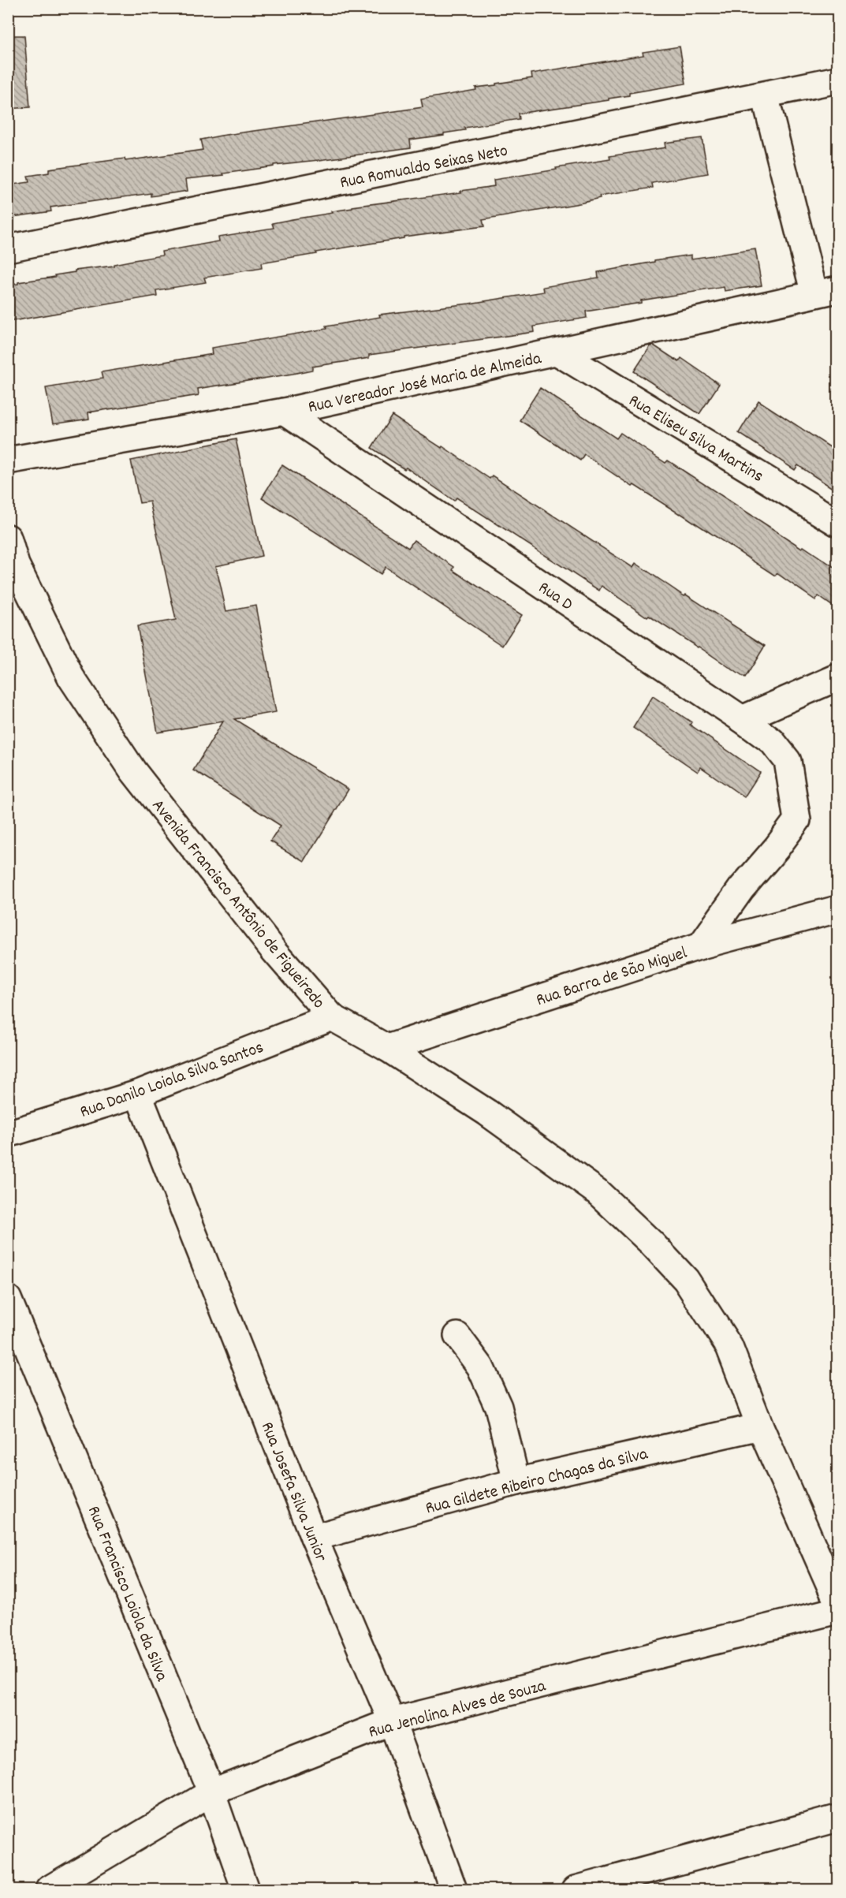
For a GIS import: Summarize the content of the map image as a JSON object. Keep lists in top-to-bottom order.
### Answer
{
  "streets": {
    "street": [
      "Rua Romualdo Seixas Neto",
      "Rua Vereador José Maria de Almeida",
      "Rua Eliseu Silva Martins",
      "Rua D",
      "Avenida Francisco Antônio de Figueiredo",
      "Rua Barra de São Miguel",
      "Rua Danilo Loiola Silva Santos",
      "Rua Gildete Ribeiro Chagas da Silva",
      "Rua Josefa Silva Junior",
      "Rua Francisco Loiola da Silva",
      "Rua Jenolina Alves de Souza"
    ]
  },
  "crossings": [
    ["Rua Vereador José Maria de Almeida", "Rua Eliseu Silva Martins"],
    ["Rua Vereador José Maria de Almeida", "Rua D"],
    ["Rua D", "Rua Barra de São Miguel"],
    ["Avenida Francisco Antônio de Figueiredo", "Rua Barra de São Miguel"],
    ["Avenida Francisco Antônio de Figueiredo", "Rua Danilo Loiola Silva Santos"],
    ["Avenida Francisco Antônio de Figueiredo", "Rua Gildete Ribeiro Chagas da Silva"],
    ["Rua Danilo Loiola Silva Santos", "Rua Josefa Silva Junior"],
    ["Rua Gildete Ribeiro Chagas da Silva", "Rua Josefa Silva Junior"],
    ["Rua Josefa Silva Junior", "Rua Jenolina Alves de Souza"],
    ["Rua Francisco Loiola da Silva", "Rua Jenolina Alves de Souza"]
  ]
}
